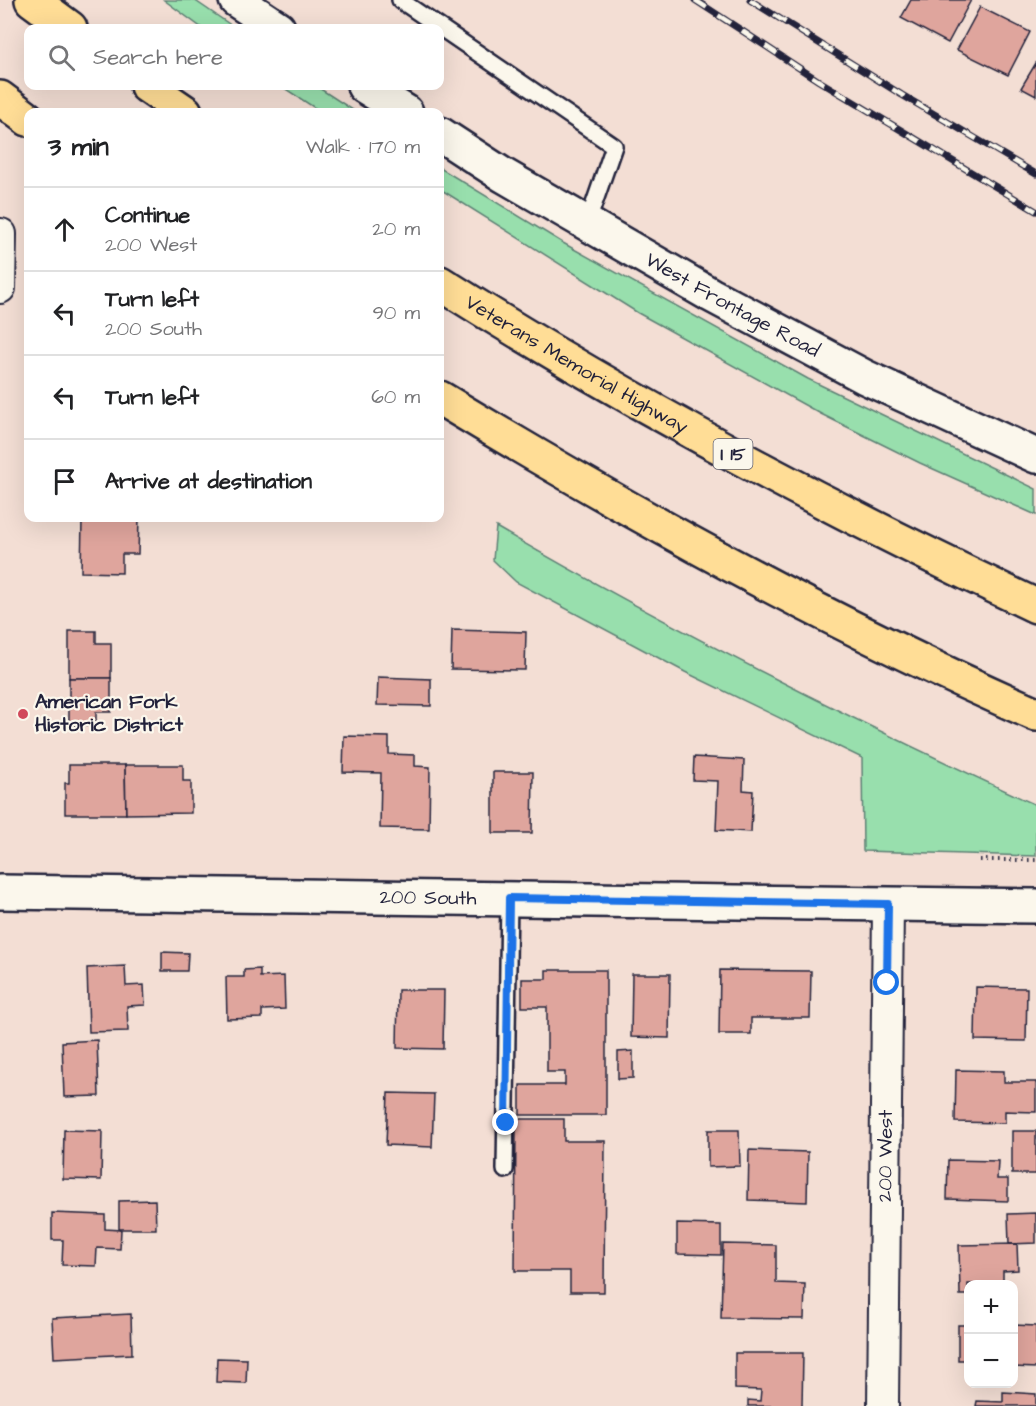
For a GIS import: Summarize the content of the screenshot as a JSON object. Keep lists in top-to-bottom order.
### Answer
{
  "streets": {
    "highway": ["Veterans Memorial Highway", "I 15"],
    "street": ["West Frontage Road", "200 South", "200 West"]
  },
  "crossings": [
    ["200 South", "200 West"]
  ],
  "places": ["American Fork Historic District"],
  "page": {
    "search": "Search here",
    "heading": ["3 min", "Walk · 170 m"],
    "list": [
      ["Continue", "200 West", "20 m"],
      ["Turn left", "200 South", "90 m"],
      ["Turn left", "60 m"],
      "Arrive at destination"
    ],
    "map_buttons": ["+", "−"]
  }
}
